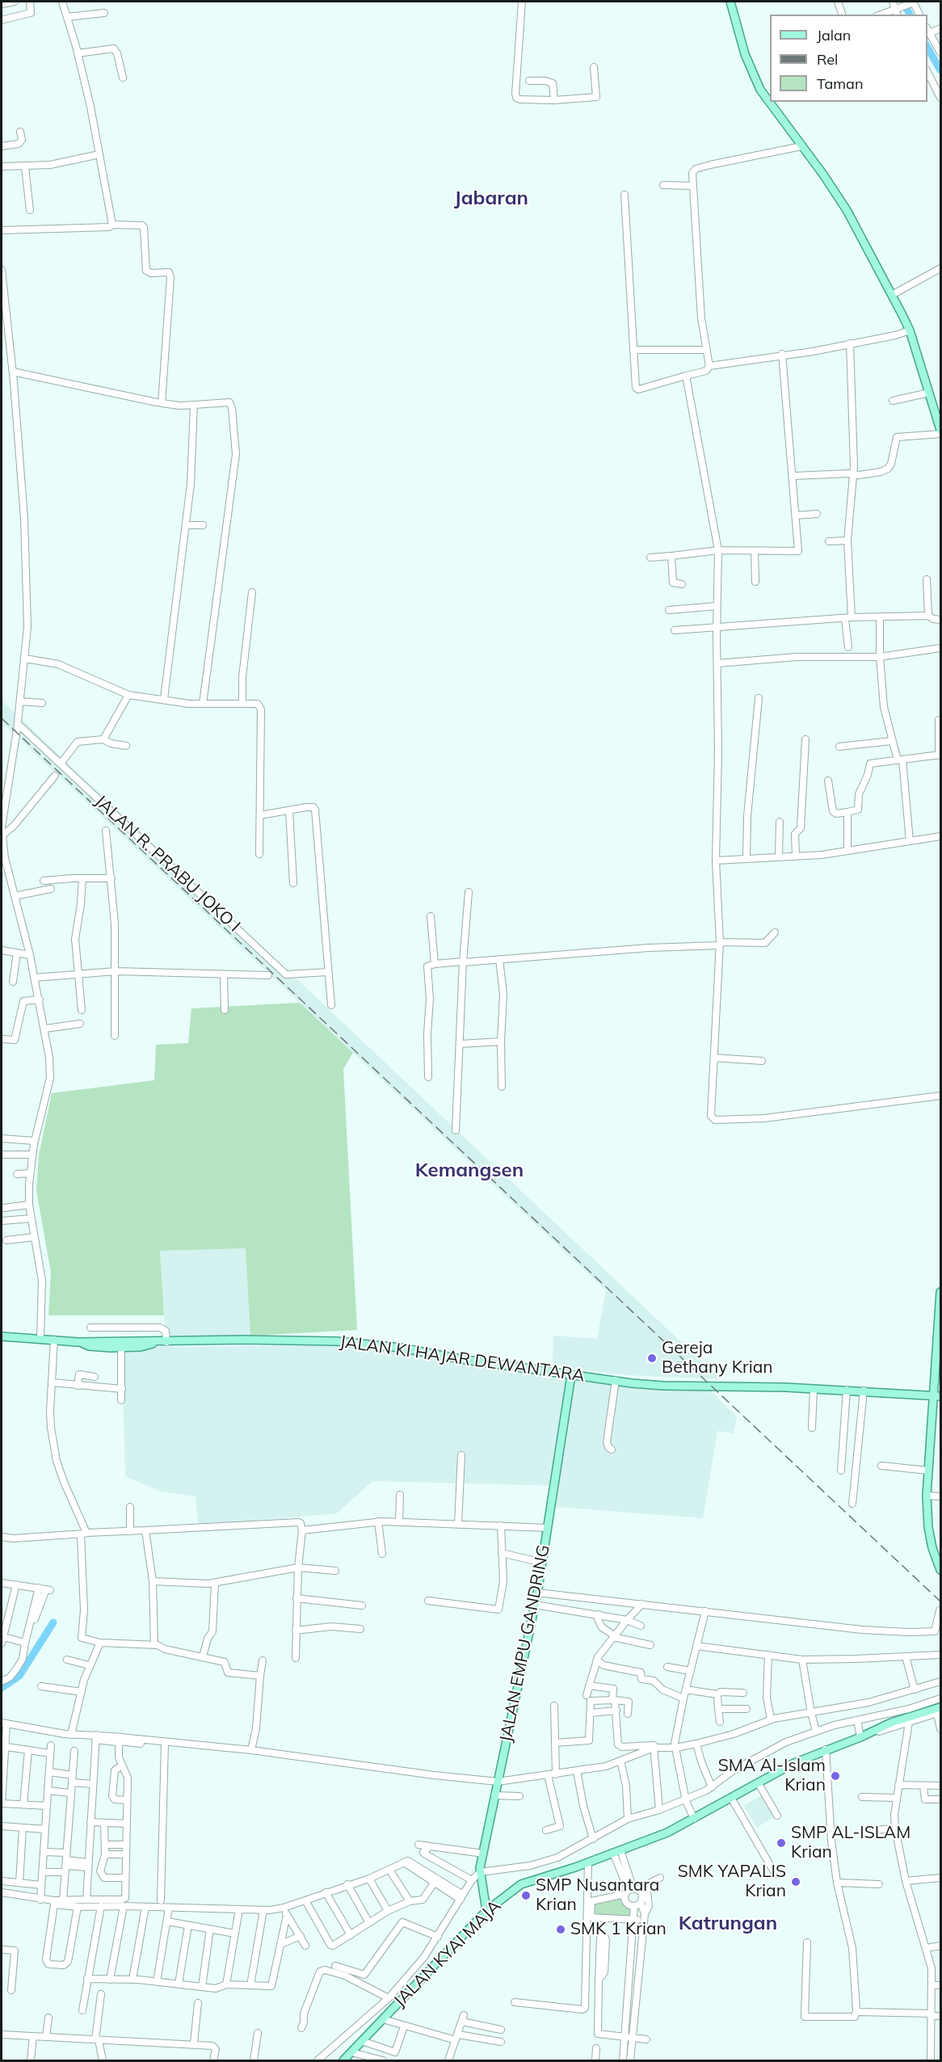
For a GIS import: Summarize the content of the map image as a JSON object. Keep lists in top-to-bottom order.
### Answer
{
  "streets": {
    "main road": ["JALAN KI HAJAR DEWANTARA", "JALAN EMPU GANDRING", "JALAN KYAI MAJA"],
    "street": ["JALAN R. PRABU JOKO I"]
  },
  "crossings": [
    ["JALAN KI HAJAR DEWANTARA", "JALAN EMPU GANDRING"],
    ["JALAN EMPU GANDRING", "JALAN KYAI MAJA"]
  ],
  "districts": ["Jabaran", "Kemangsen", "Katrungan"],
  "places": [
    "Gereja Bethany Krian",
    "SMA Al-Islam Krian",
    "SMP AL-ISLAM Krian",
    "SMK YAPALIS Krian",
    "SMP Nusantara Krian",
    "SMK 1 Krian"
  ],
  "legend": ["Jalan", "Rel", "Taman"]
}
